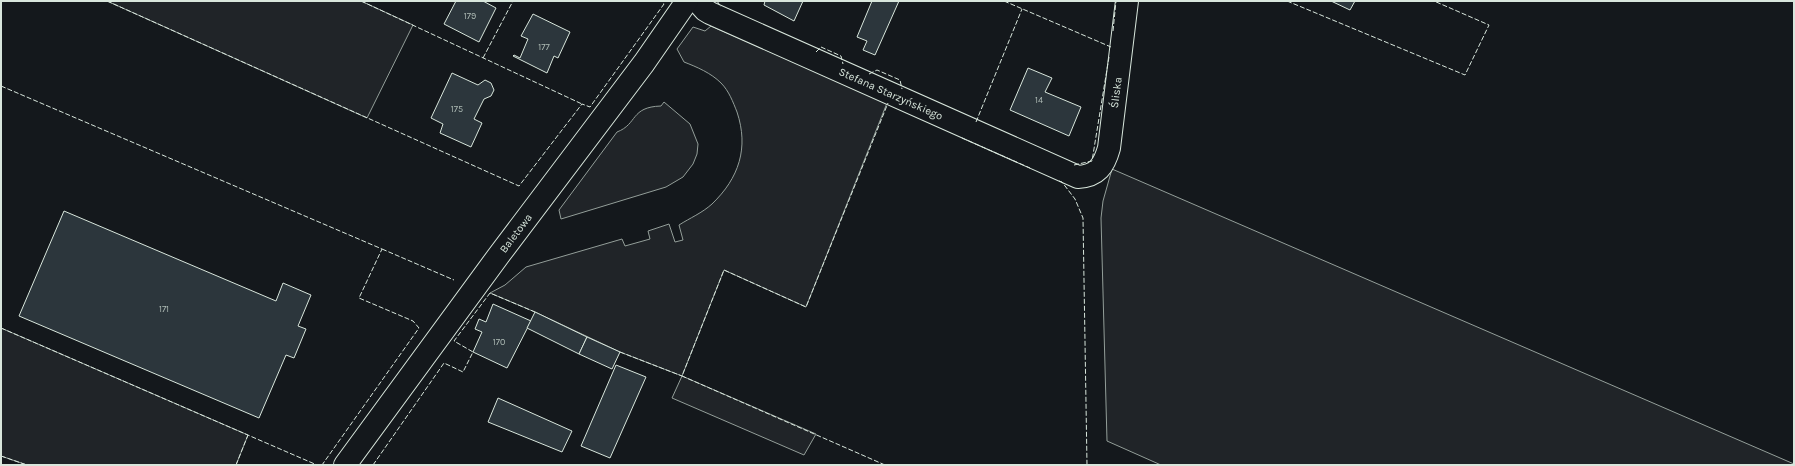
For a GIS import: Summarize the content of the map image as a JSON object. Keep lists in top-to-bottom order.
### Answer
{
  "streets": {
    "street": ["Śliska", "Stefana Starzyńskiego", "Baletowa"]
  },
  "crossings": [
    ["Śliska", "Stefana Starzyńskiego"]
  ],
  "house_numbers": [
    "179",
    "177",
    "14",
    "175",
    "171",
    "170"
  ]
}
